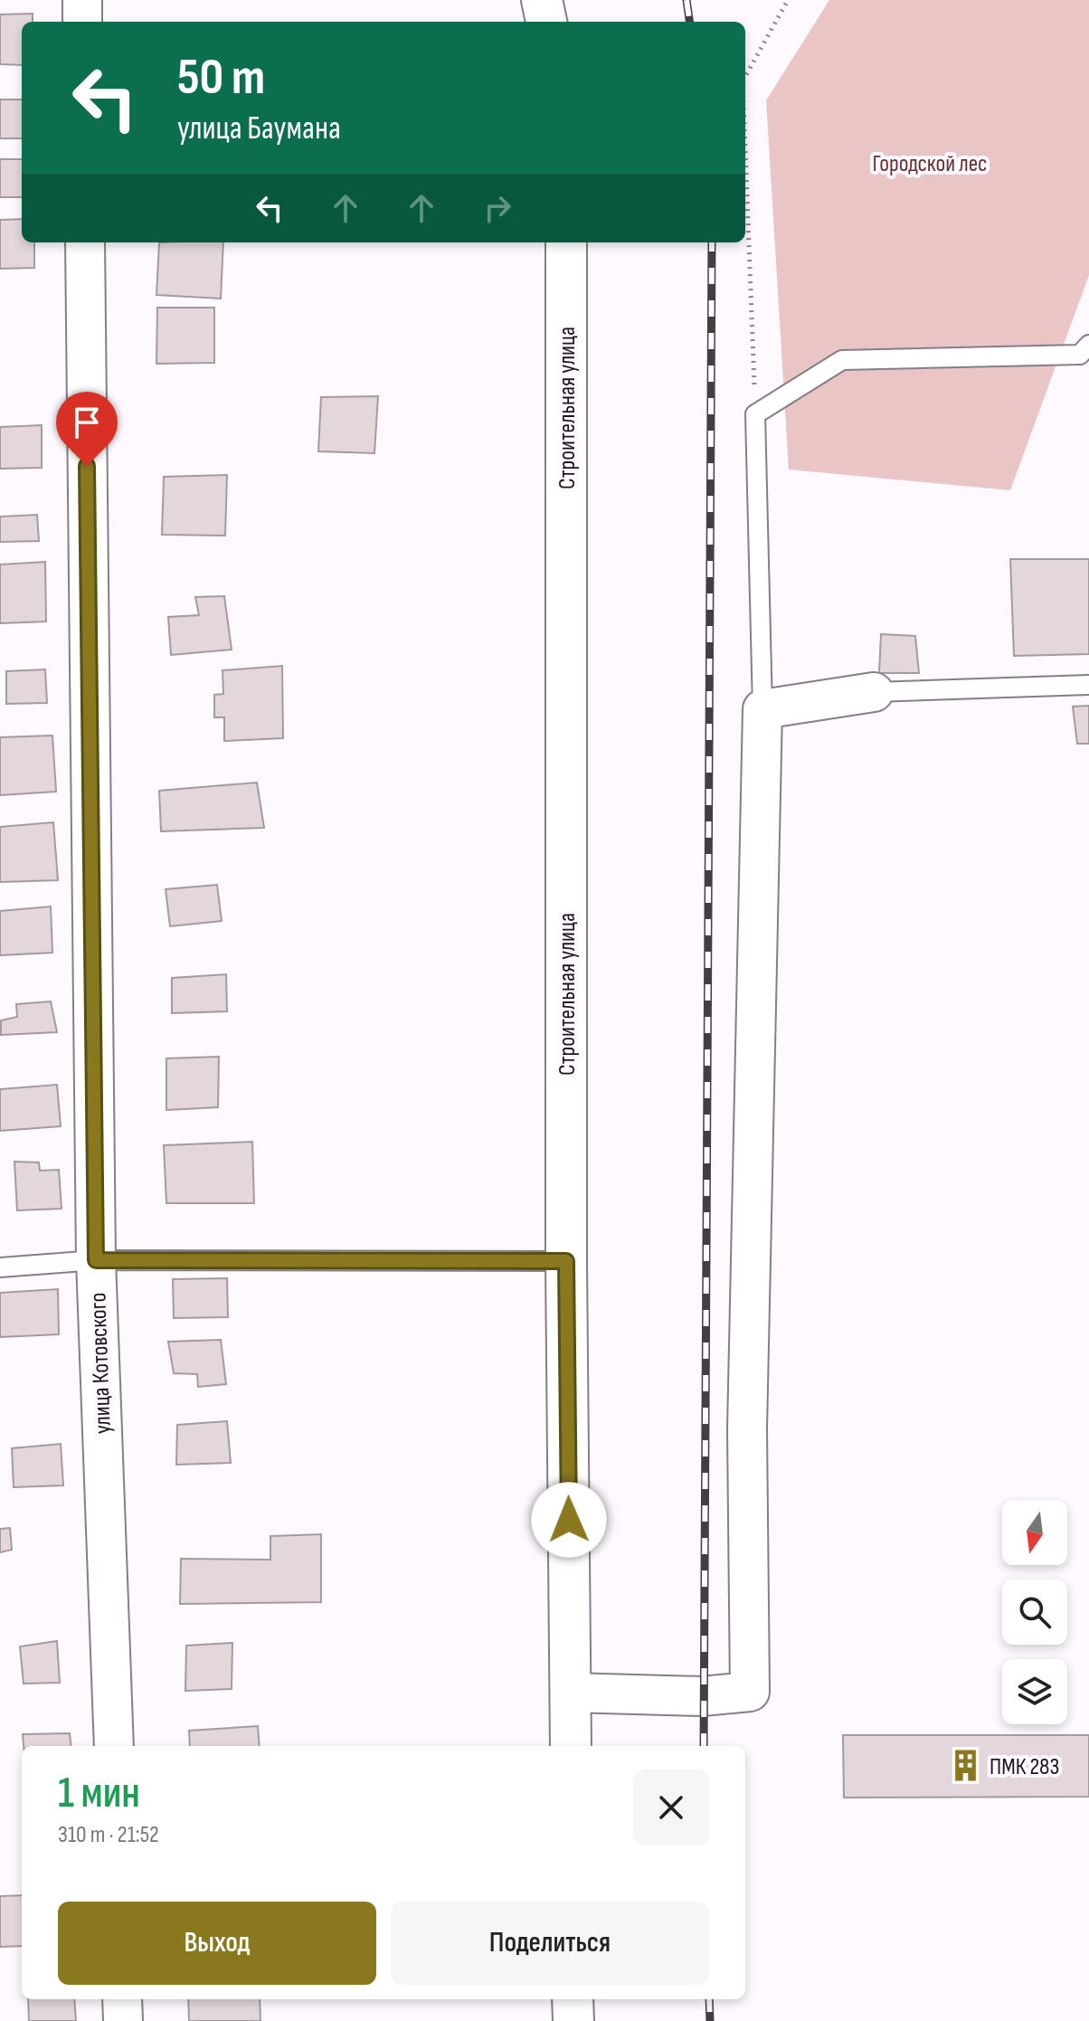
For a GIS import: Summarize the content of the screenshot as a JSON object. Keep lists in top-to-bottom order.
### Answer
{
  "streets": {
    "street": ["Строительная улица", "улица Котовского"]
  },
  "parks": ["Городской лес"],
  "places": {
    "building": ["ПМК 283"]
  },
  "north": "bottom",
  "page": {
    "turn": ["50 m", "улица Баумана"],
    "heading": ["1 мин", "310 m · 21:52"],
    "buttons": ["Выход", "Поделиться"]
  }
}
